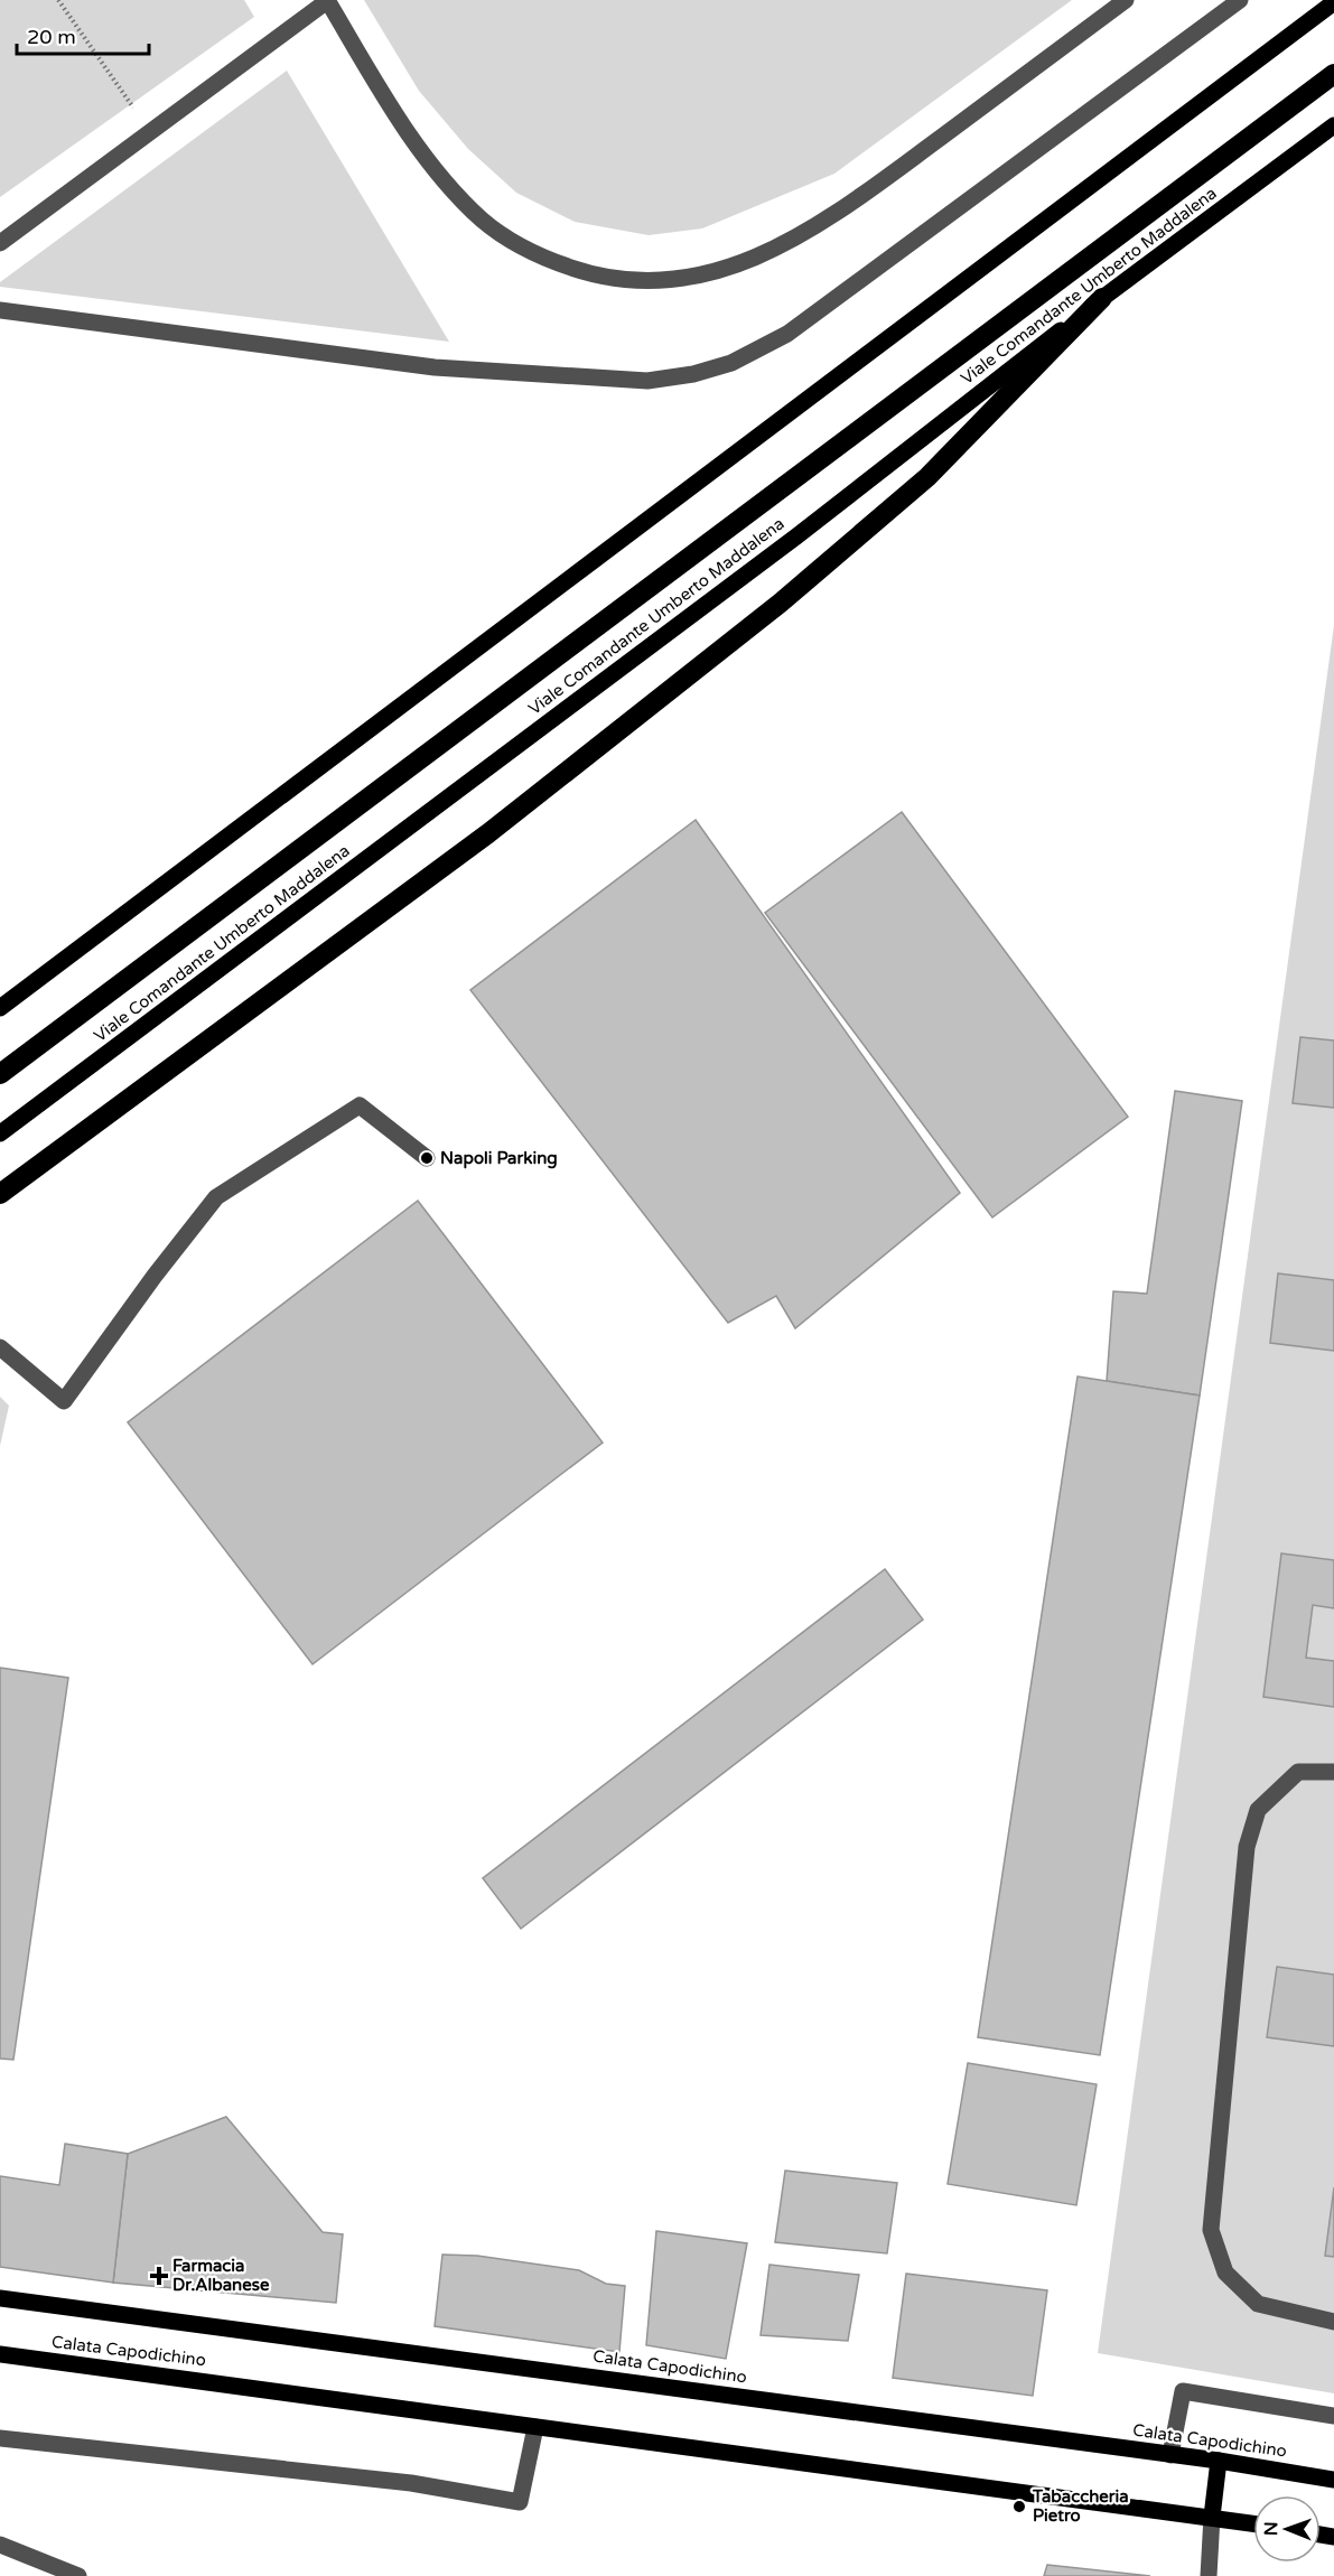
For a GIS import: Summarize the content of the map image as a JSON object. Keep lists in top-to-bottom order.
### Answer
{
  "streets": {
    "main road": ["Viale Comandante Umberto Maddalena", "Calata Capodichino"]
  },
  "places": {
    "other": ["Napoli Parking", "Tabaccheria Pietro"],
    "health": ["Farmacia Dr.Albanese"]
  },
  "scale_bar": "20 m",
  "north": "left"
}
